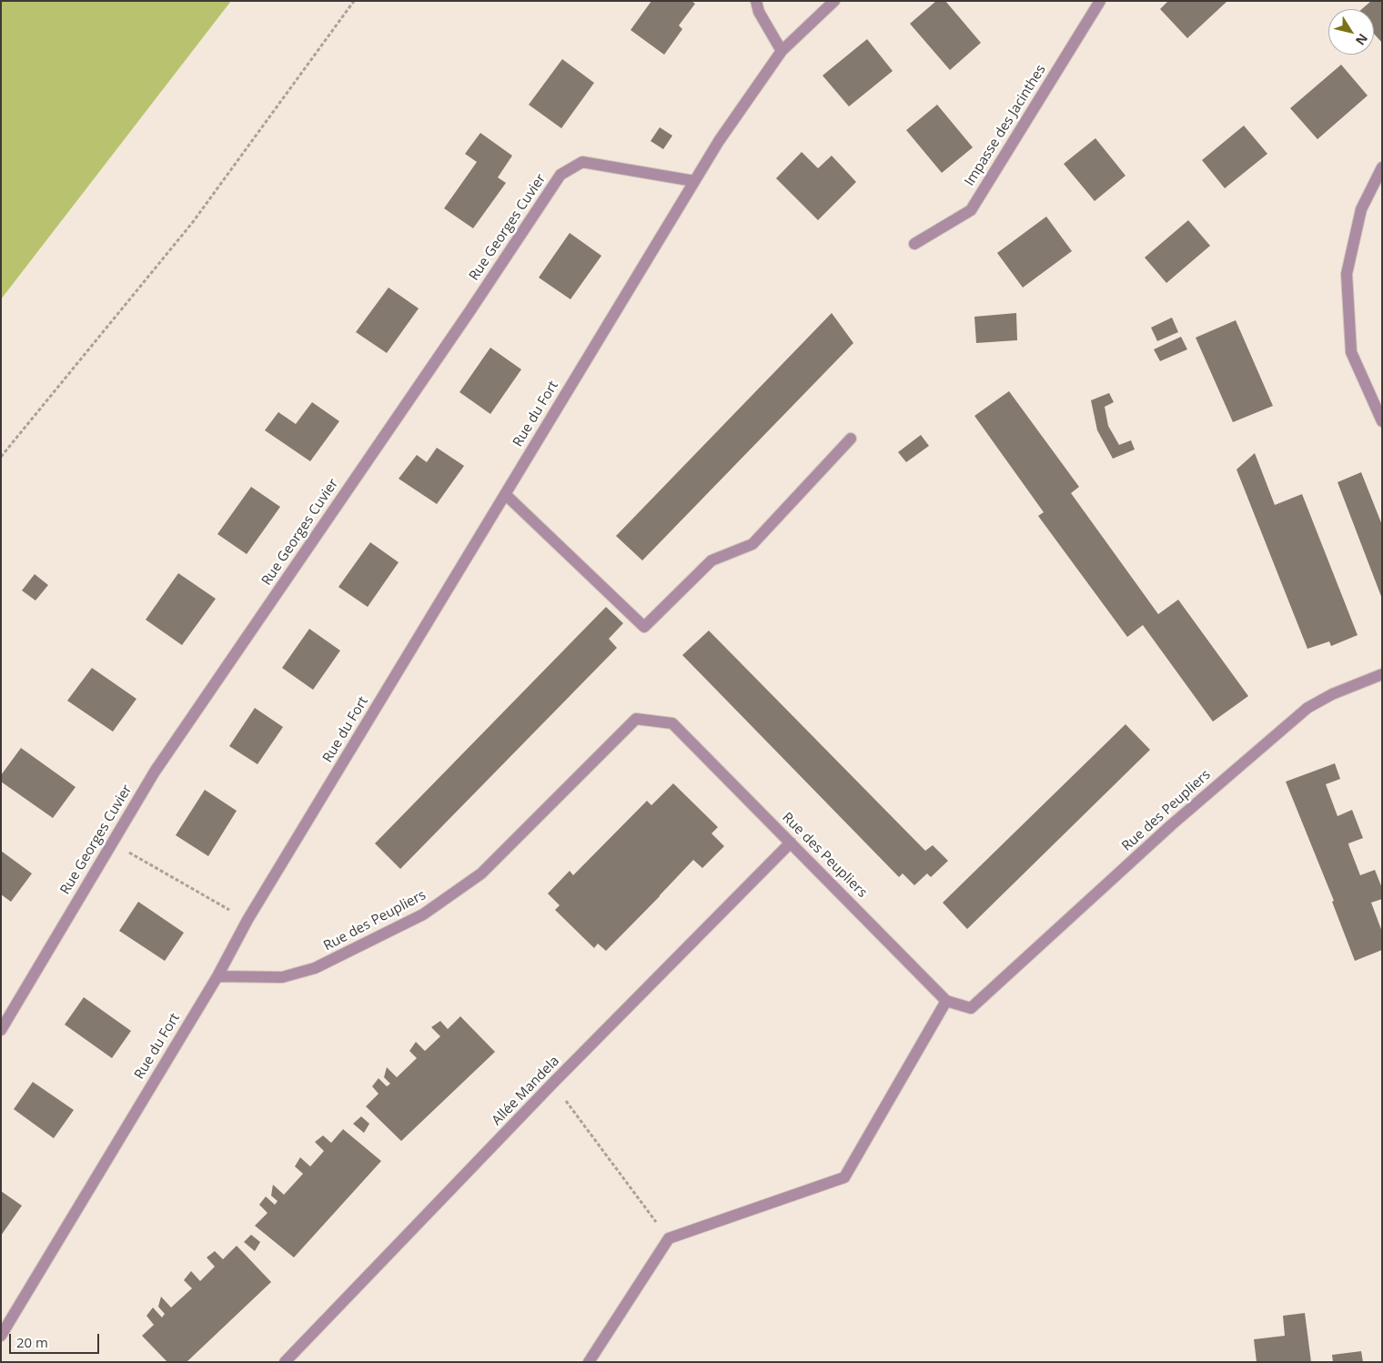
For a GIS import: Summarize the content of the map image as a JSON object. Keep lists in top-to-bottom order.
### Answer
{
  "streets": {
    "street": [
      "Impasse des Jacinthes",
      "Rue Georges Cuvier",
      "Rue du Fort",
      "Rue des Peupliers",
      "Allée Mandela"
    ]
  },
  "crossings": [
    ["Rue Georges Cuvier", "Rue du Fort"],
    ["Rue du Fort", "Rue des Peupliers"],
    ["Rue des Peupliers", "Allée Mandela"]
  ],
  "scale_bar": "20 m",
  "north": "bottom right"
}
